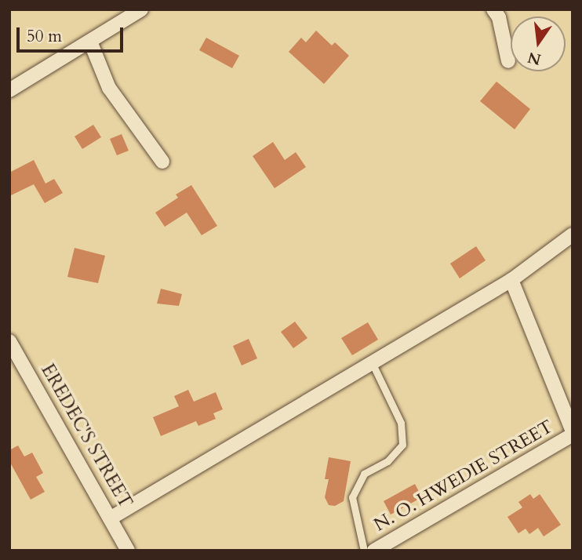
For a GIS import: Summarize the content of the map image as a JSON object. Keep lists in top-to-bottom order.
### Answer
{
  "streets": {
    "street": ["EREDEC'S STREET", "N. O. HWEDIE STREET"]
  },
  "scale_bar": "50 m",
  "north": "bottom"
}
